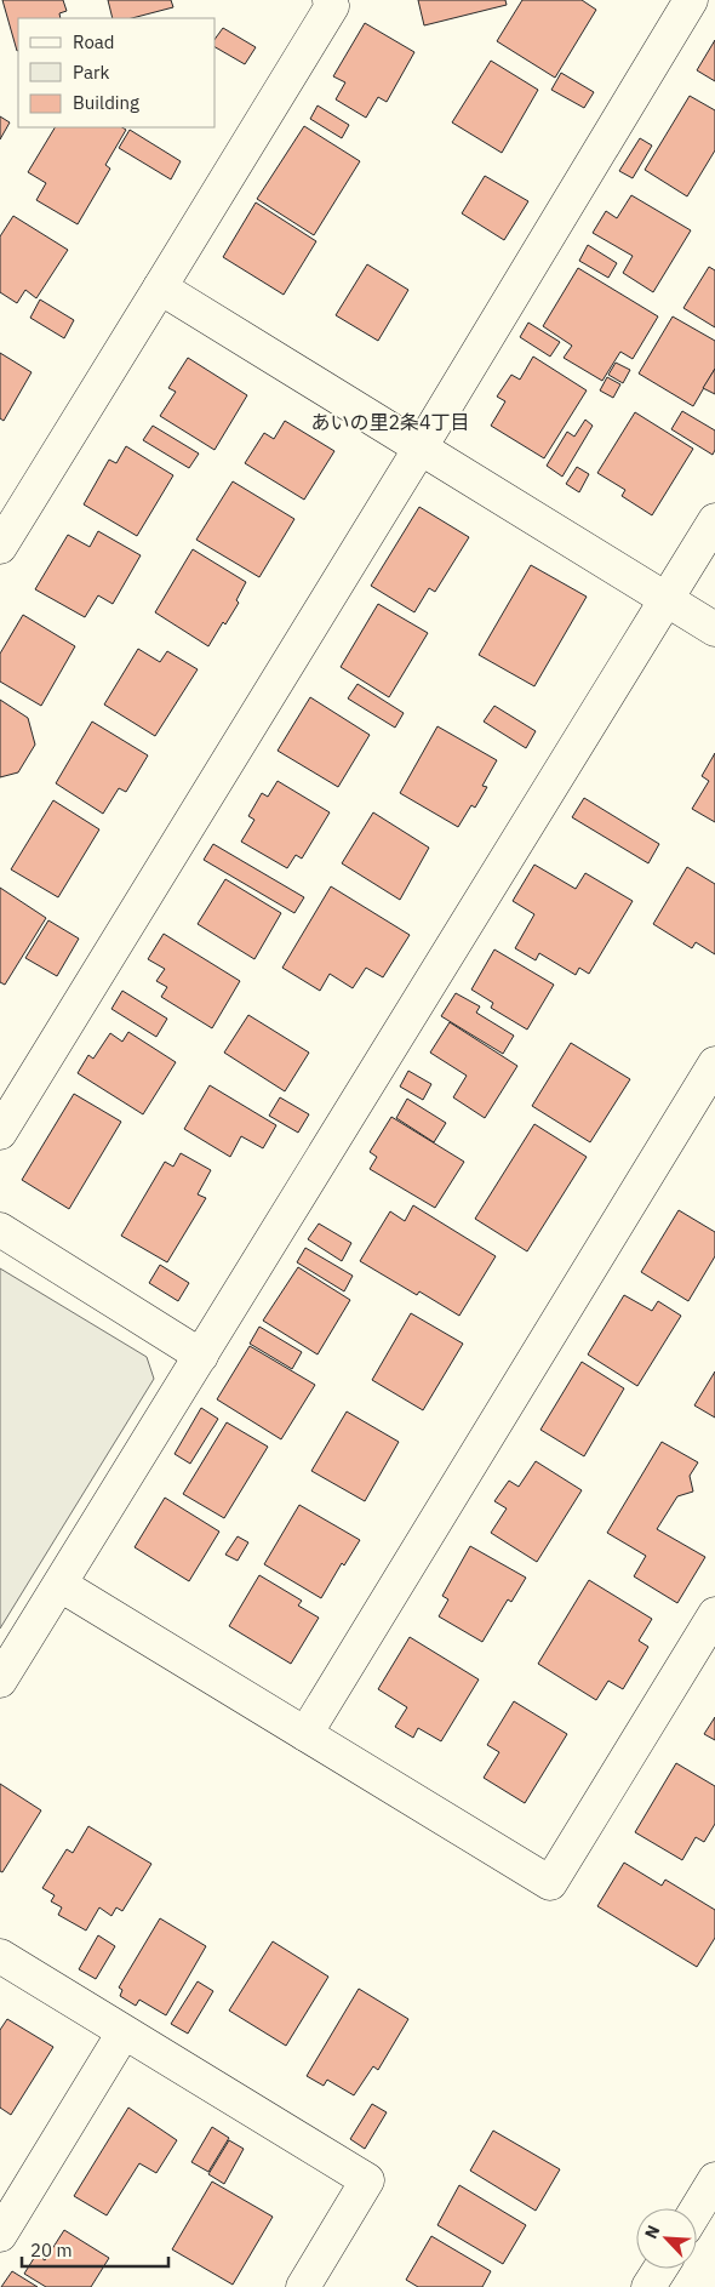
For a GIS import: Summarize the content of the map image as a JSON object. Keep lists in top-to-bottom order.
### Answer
{
  "districts": ["あいの里2条4丁目"],
  "legend": ["Road", "Park", "Building"],
  "scale_bar": "20 m",
  "north": "top left"
}
